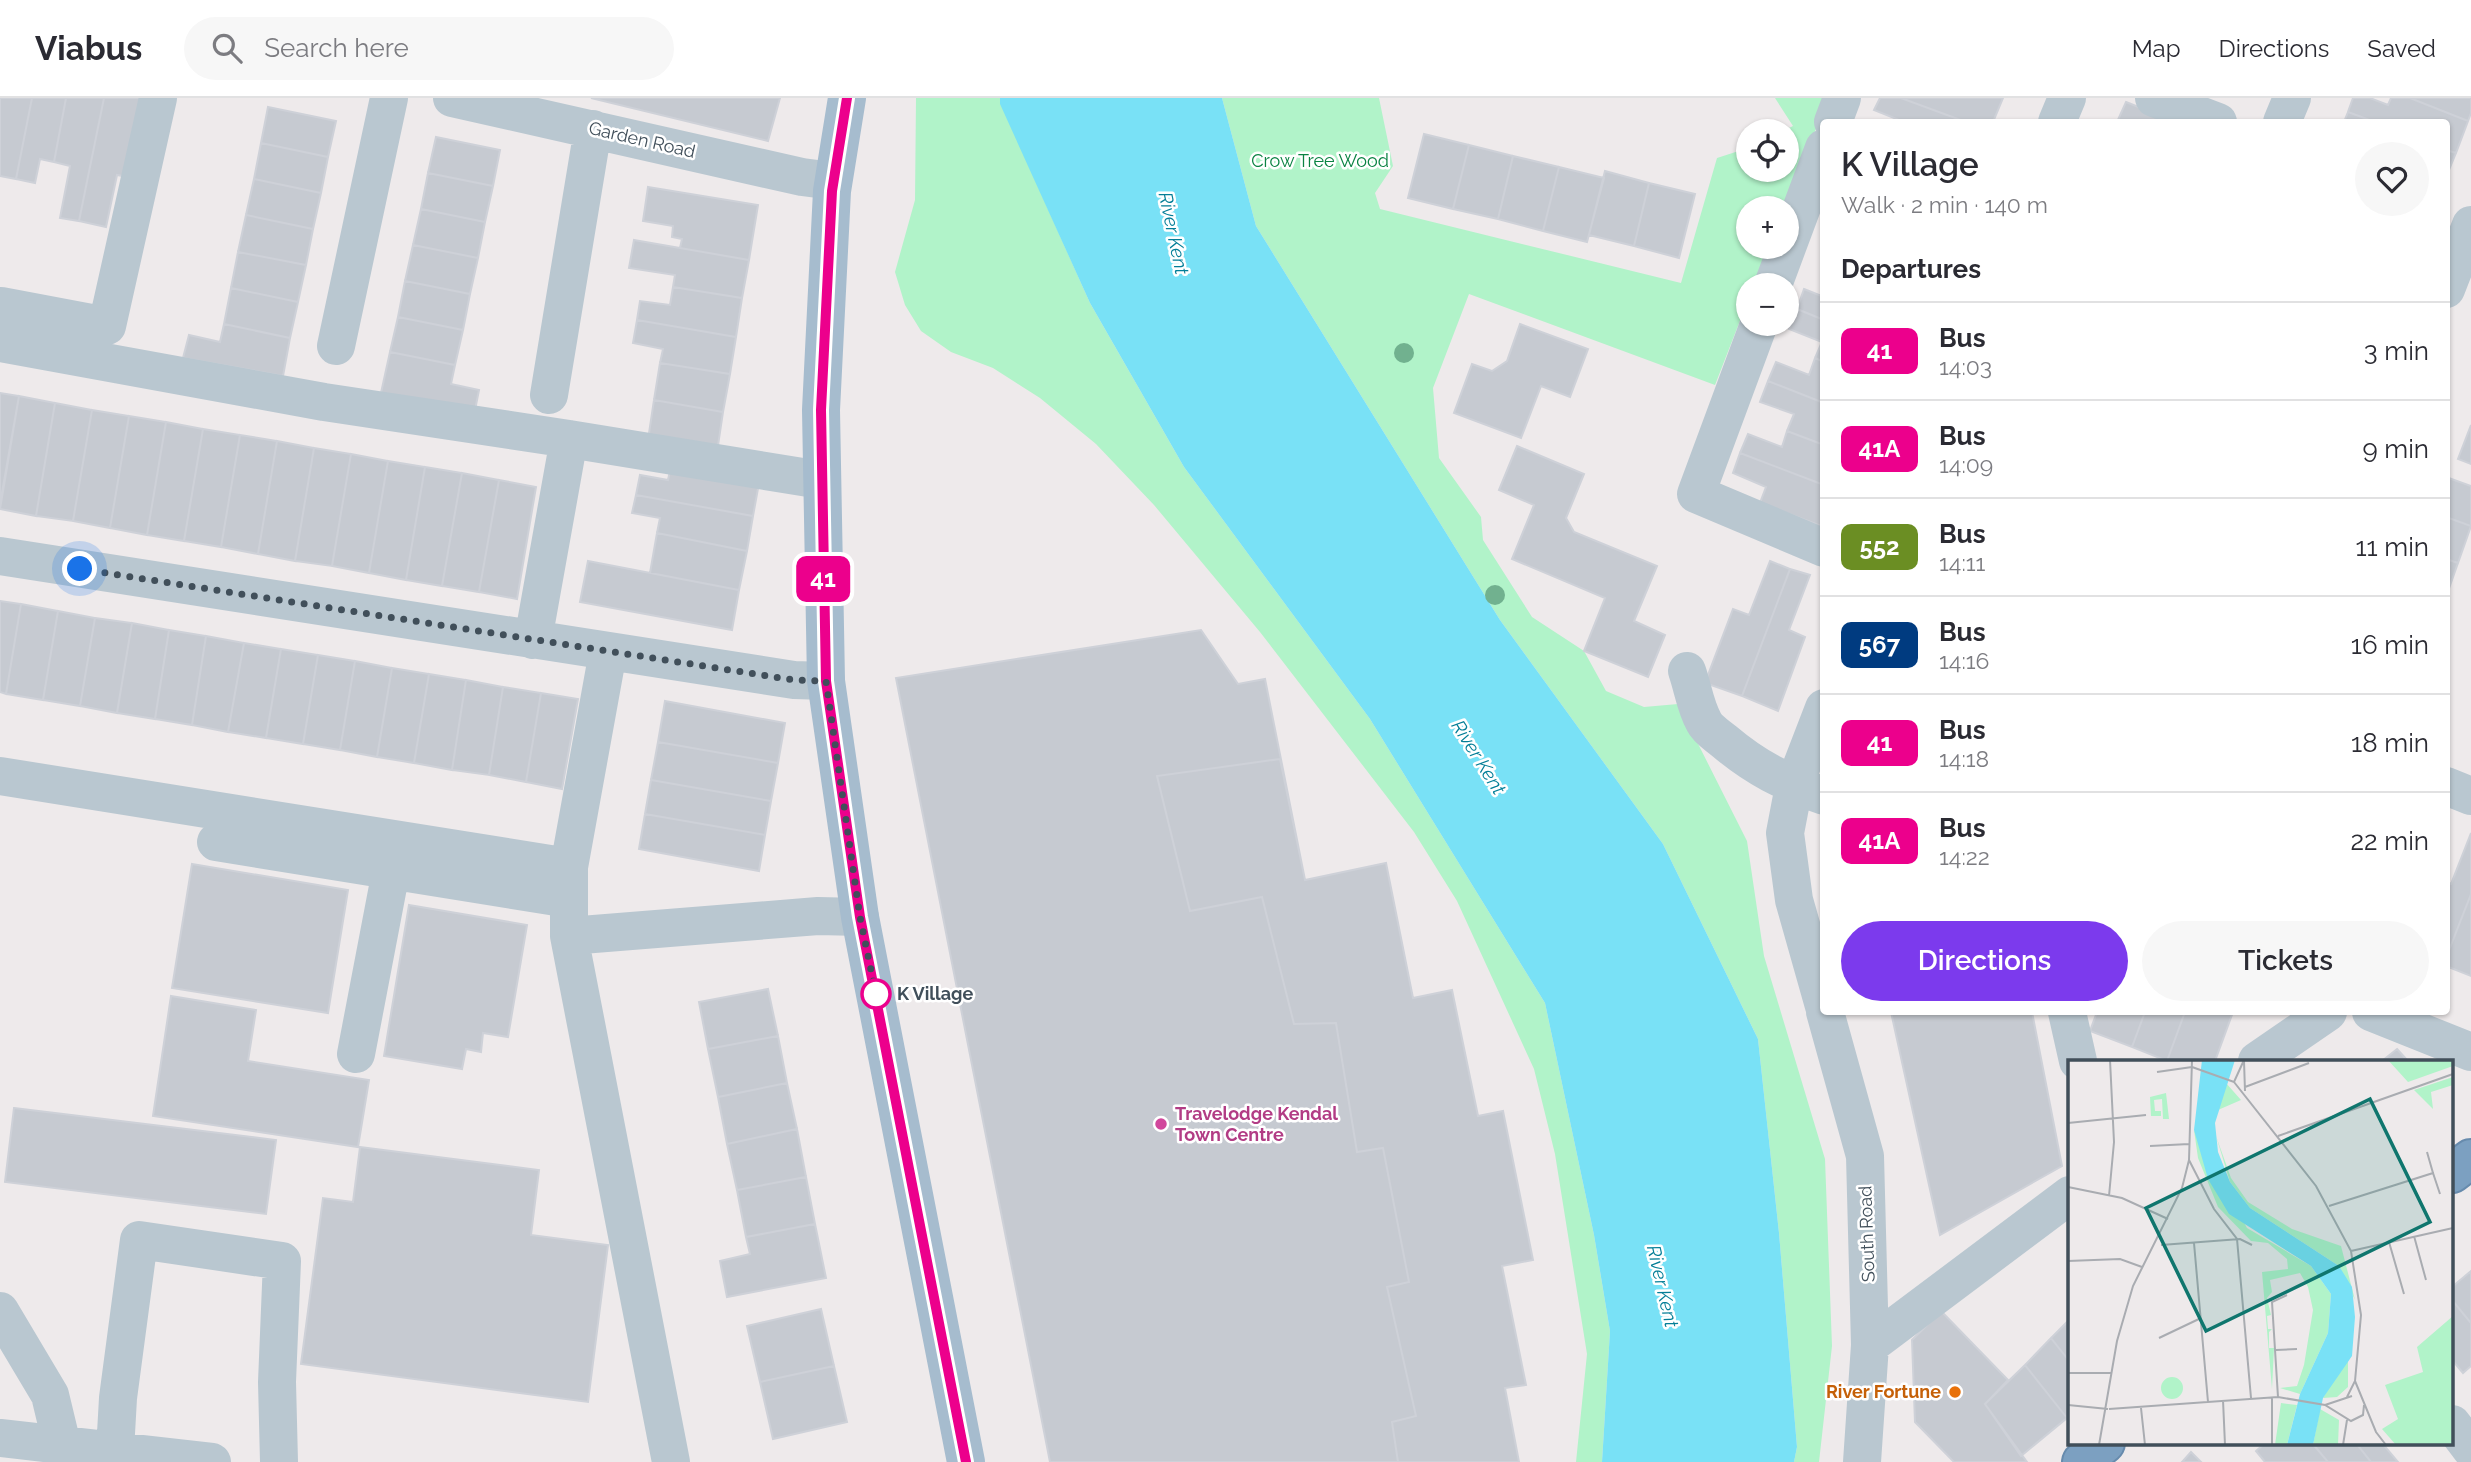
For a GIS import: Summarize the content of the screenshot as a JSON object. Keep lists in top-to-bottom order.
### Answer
{
  "streets": {
    "street": ["Garden Road", "South Road"]
  },
  "water": ["River Kent"],
  "parks": ["Crow Tree Wood"],
  "places": ["K Village", "Travelodge Kendal Town Centre", "River Fortune"],
  "lines": ["bus line 41"],
  "page": {
    "header": "Viabus",
    "search": "Search here",
    "nav": ["Map", "Directions", "Saved"],
    "on_map": "41",
    "map_buttons": ["+", "−"],
    "heading": [
      ["K Village", "Walk · 2 min · 140 m"],
      "Departures"
    ],
    "list": [
      {
        "mark": "41",
        "name": "Bus",
        "note": "14:03",
        "value": "3 min"
      },
      {
        "mark": "41A",
        "name": "Bus",
        "note": "14:09",
        "value": "9 min"
      },
      {
        "mark": "552",
        "name": "Bus",
        "note": "14:11",
        "value": "11 min"
      },
      {
        "mark": "567",
        "name": "Bus",
        "note": "14:16",
        "value": "16 min"
      },
      {
        "mark": "41",
        "name": "Bus",
        "note": "14:18",
        "value": "18 min"
      },
      {
        "mark": "41A",
        "name": "Bus",
        "note": "14:22",
        "value": "22 min"
      }
    ],
    "buttons": ["Directions", "Tickets"]
  }
}
